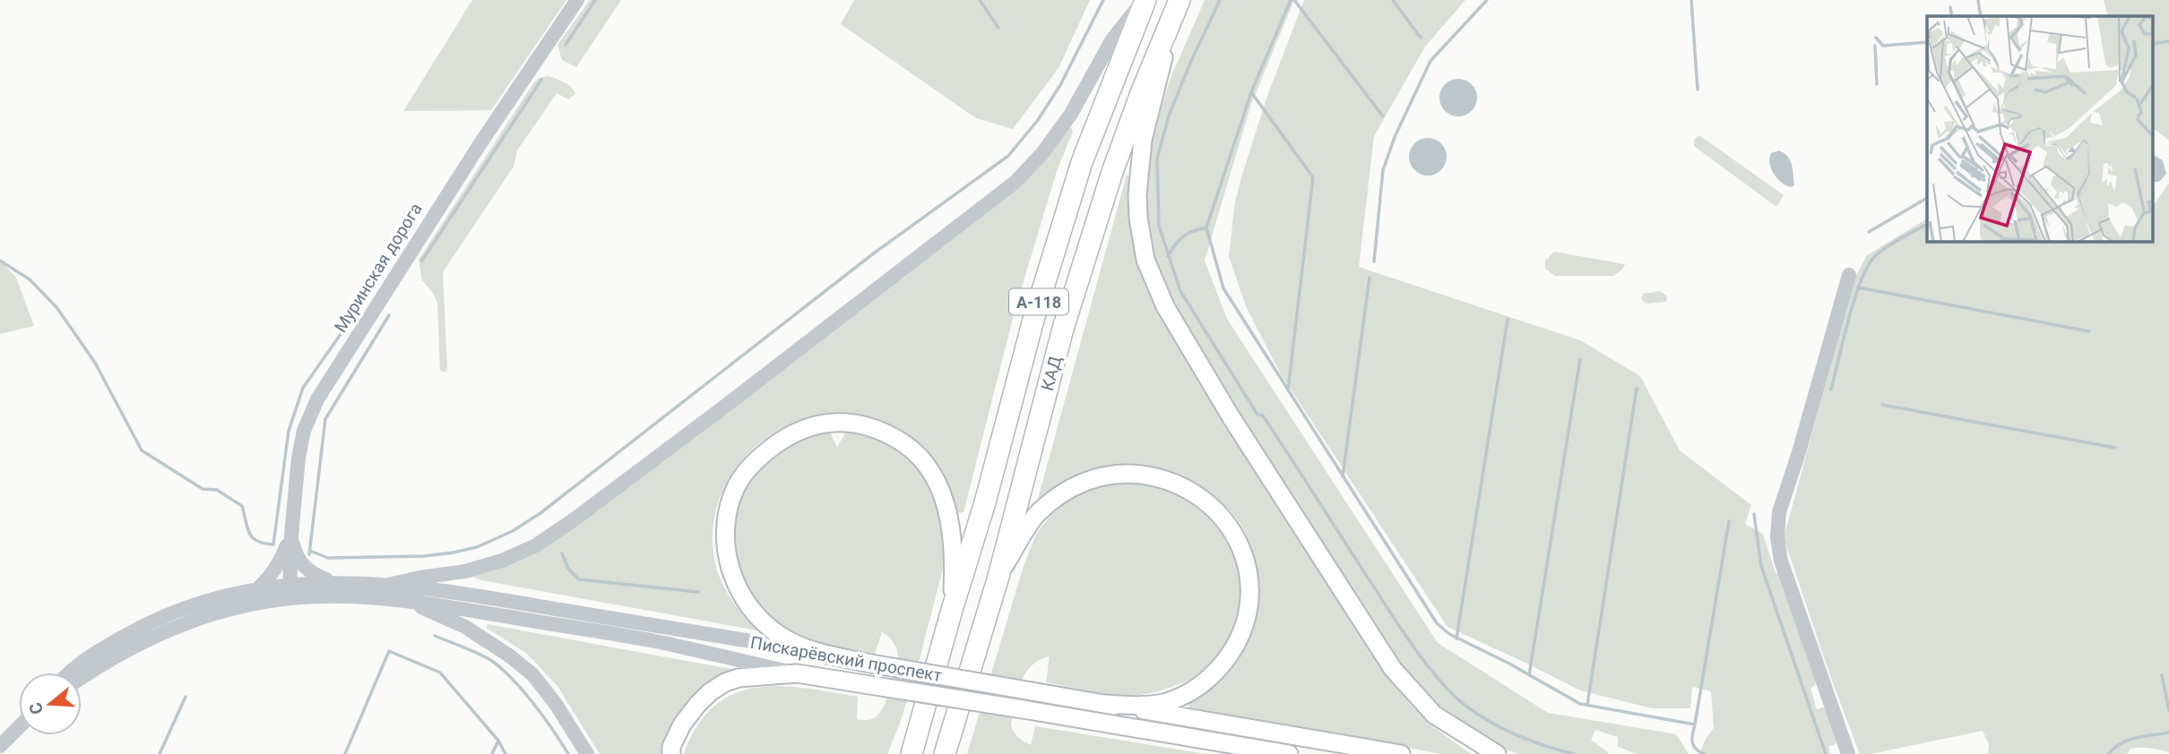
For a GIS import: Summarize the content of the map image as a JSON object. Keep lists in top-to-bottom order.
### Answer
{
  "streets": {
    "highway": ["А-118", "КАД"],
    "main road": ["Пискарёвский проспект"],
    "street": ["Муринская дорога"]
  },
  "crossings": [
    ["Муринская дорога", "Пискарёвский проспект"]
  ],
  "north": "left"
}
